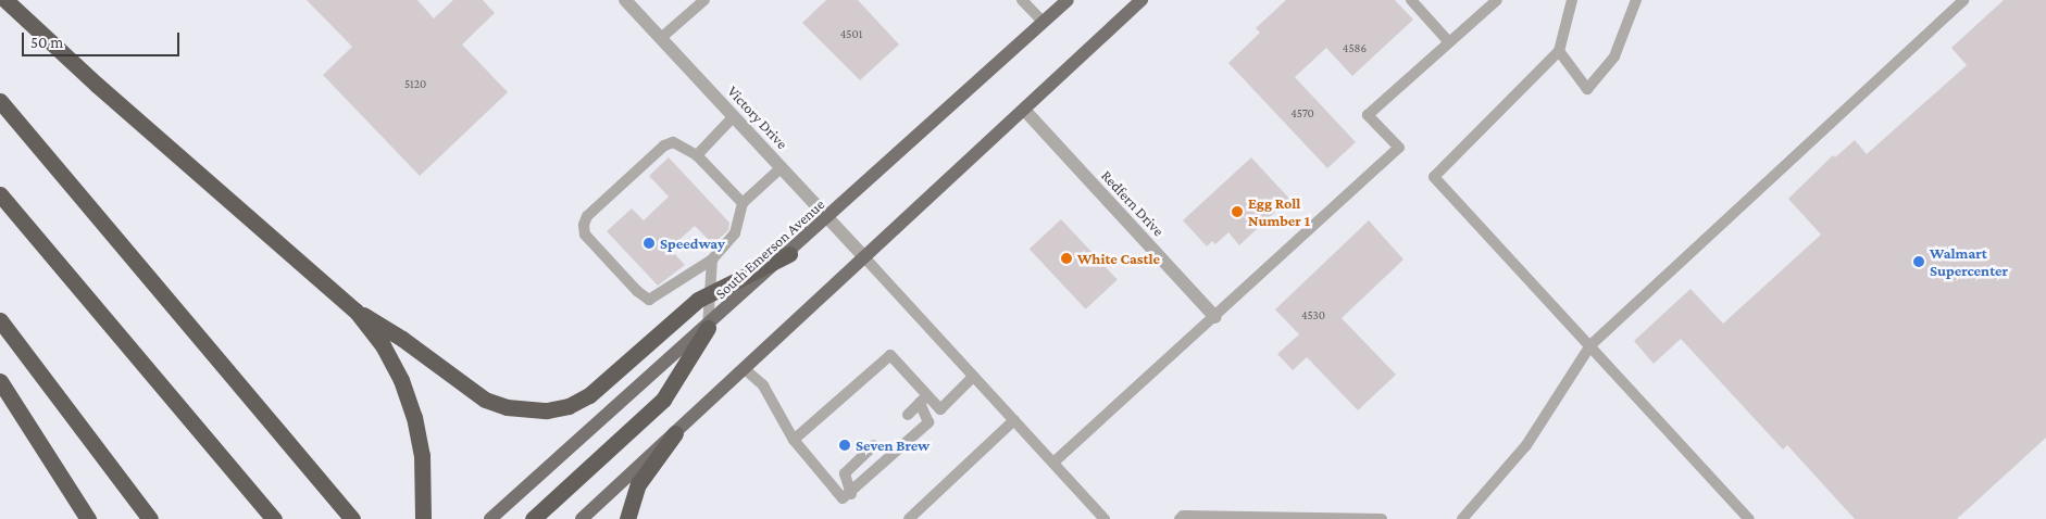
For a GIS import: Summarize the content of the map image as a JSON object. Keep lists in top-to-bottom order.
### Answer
{
  "streets": {
    "main road": ["South Emerson Avenue"],
    "street": ["Victory Drive", "Redfern Drive"]
  },
  "crossings": [
    ["Victory Drive", "South Emerson Avenue"]
  ],
  "places": [
    "Egg Roll Number 1",
    "Speedway",
    "White Castle",
    "Walmart Supercenter",
    "Seven Brew"
  ],
  "house_numbers": [
    "4501",
    "4586",
    "5120",
    "4570",
    "4530"
  ],
  "scale_bar": "50 m"
}
